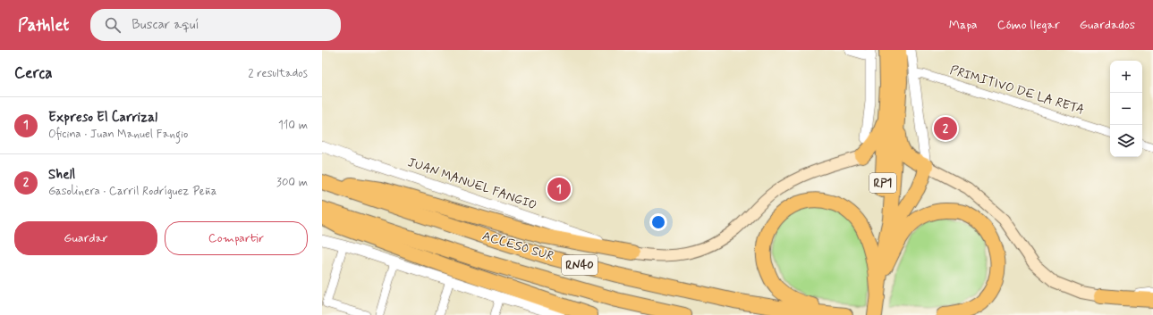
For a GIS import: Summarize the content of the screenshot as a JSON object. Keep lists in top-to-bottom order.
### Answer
{
  "streets": {
    "highway": ["RP1", "ACCESO SUR", "RN40"],
    "main road": ["JUAN MANUEL FANGIO"],
    "street": ["PRIMITIVO DE LA RETA"]
  },
  "page": {
    "header": "Pathlet",
    "search": "Buscar aquí",
    "nav": ["Mapa", "Cómo llegar", "Guardados"],
    "heading": ["Cerca", "2 resultados"],
    "map_buttons": ["+", "−"],
    "list": [
      {
        "mark": "1",
        "name": "Expreso El Carrizal",
        "note": "Oficina · Juan Manuel Fangio",
        "value": "110 m"
      },
      {
        "mark": "2",
        "name": "Shell",
        "note": "Gasolinera · Carril Rodríguez Peña",
        "value": "300 m"
      }
    ],
    "pins": ["2", "1"],
    "buttons": ["Guardar", "Compartir"]
  }
}
